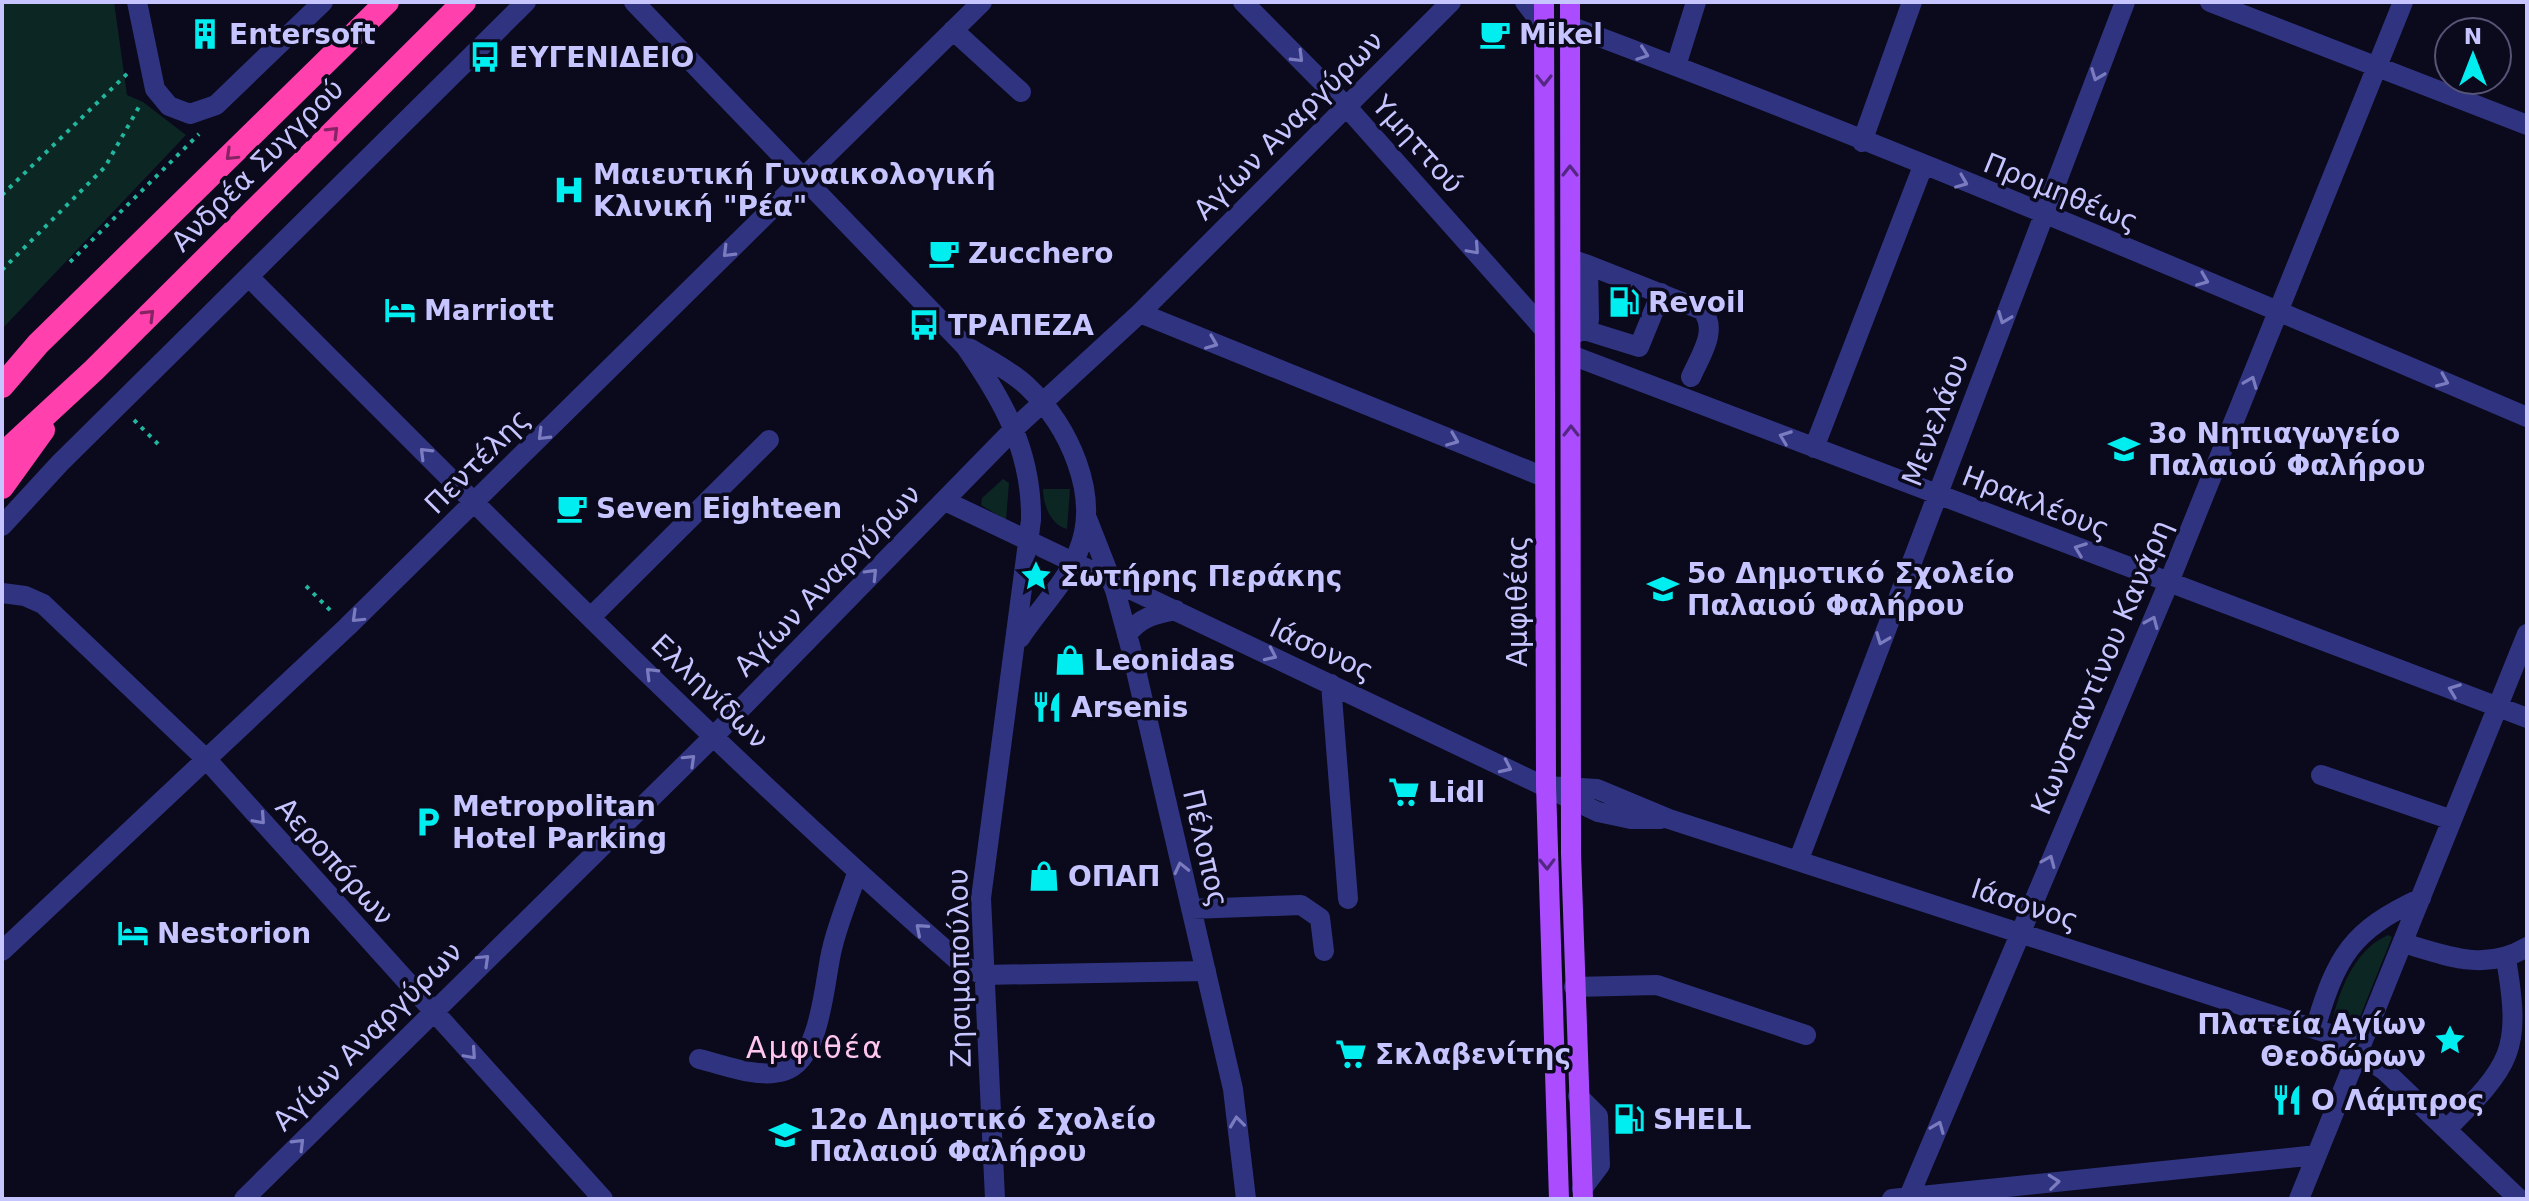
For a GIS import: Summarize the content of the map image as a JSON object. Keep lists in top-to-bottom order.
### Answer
{
  "streets": {
    "highway": ["Ανδρέα Συγγρού"],
    "main road": ["Αμφιθέας"],
    "street": [
      "Αγίων Αναργύρων",
      "Υμηττού",
      "Προμηθέως",
      "Μενελάου",
      "Πεντέλης",
      "Ηρακλέους",
      "Ιάσονος",
      "Κωνσταντίνου Κανάρη",
      "Ελληνίδων",
      "Πέλοπος",
      "Αεροπόρων",
      "Ζησιμοπούλου"
    ]
  },
  "crossings": [
    ["Αγίων Αναργύρων", "Υμηττού"],
    ["Αγίων Αναργύρων", "Ιάσονος"],
    ["Αγίων Αναργύρων", "Ελληνίδων"],
    ["Αγίων Αναργύρων", "Αεροπόρων"],
    ["Αγίων Αναργύρων", "Ζησιμοπούλου"],
    ["Υμηττού", "Αμφιθέας"],
    ["Προμηθέως", "Μενελάου"],
    ["Προμηθέως", "Αμφιθέας"],
    ["Προμηθέως", "Κωνσταντίνου Κανάρη"],
    ["Μενελάου", "Ηρακλέους"],
    ["Μενελάου", "Ιάσονος"],
    ["Πεντέλης", "Ελληνίδων"],
    ["Πεντέλης", "Αεροπόρων"],
    ["Πεντέλης", "Ζησιμοπούλου"],
    ["Ηρακλέους", "Αμφιθέας"],
    ["Ηρακλέους", "Κωνσταντίνου Κανάρη"],
    ["Αμφιθέας", "Ιάσονος"],
    ["Ιάσονος", "Κωνσταντίνου Κανάρη"],
    ["Ιάσονος", "Πέλοπος"],
    ["Ιάσονος", "Ζησιμοπούλου"],
    ["Ελληνίδων", "Ζησιμοπούλου"],
    ["Πέλοπος", "Ζησιμοπούλου"]
  ],
  "one_way": [
    "Αγίων Αναργύρων",
    "Υμηττού",
    "Προμηθέως",
    "Πεντέλης",
    "Ηρακλέους",
    "Κωνσταντίνου Κανάρη",
    "Ελληνίδων",
    "Πέλοπος",
    "Αεροπόρων"
  ],
  "districts": ["Αμφιθέα"],
  "places": {
    "building": ["Entersoft"],
    "cafe": ["Mikel", "Zucchero", "Seven Eighteen"],
    "bus stop": ["ΕΥΓΕΝΙΔΕΙΟ", "ΤΡΑΠΕΖΑ"],
    "hospital": ["Μαιευτική Γυναικολογική Κλινική \"Ρέα\""],
    "fuel station": ["Revoil", "SHELL"],
    "hotel": ["Marriott", "Nestorion"],
    "school or university": ["3ο Νηπιαγωγείο Παλαιού Φαλήρου", "5ο Δημοτικό Σχολείο Παλαιού Φαλήρου", "12ο Δημοτικό Σχολείο Παλαιού Φαλήρου"],
    "place": ["Σωτήρης Περάκης", "Πλατεία Αγίων Θεοδώρων"],
    "shop": ["Leonidas", "ΟΠΑΠ"],
    "restaurant": ["Arsenis", "Ο Λάμπρος"],
    "supermarket": ["Lidl", "Σκλαβενίτης"],
    "parking": ["Metropolitan Hotel Parking"]
  },
  "north": "top"
}
